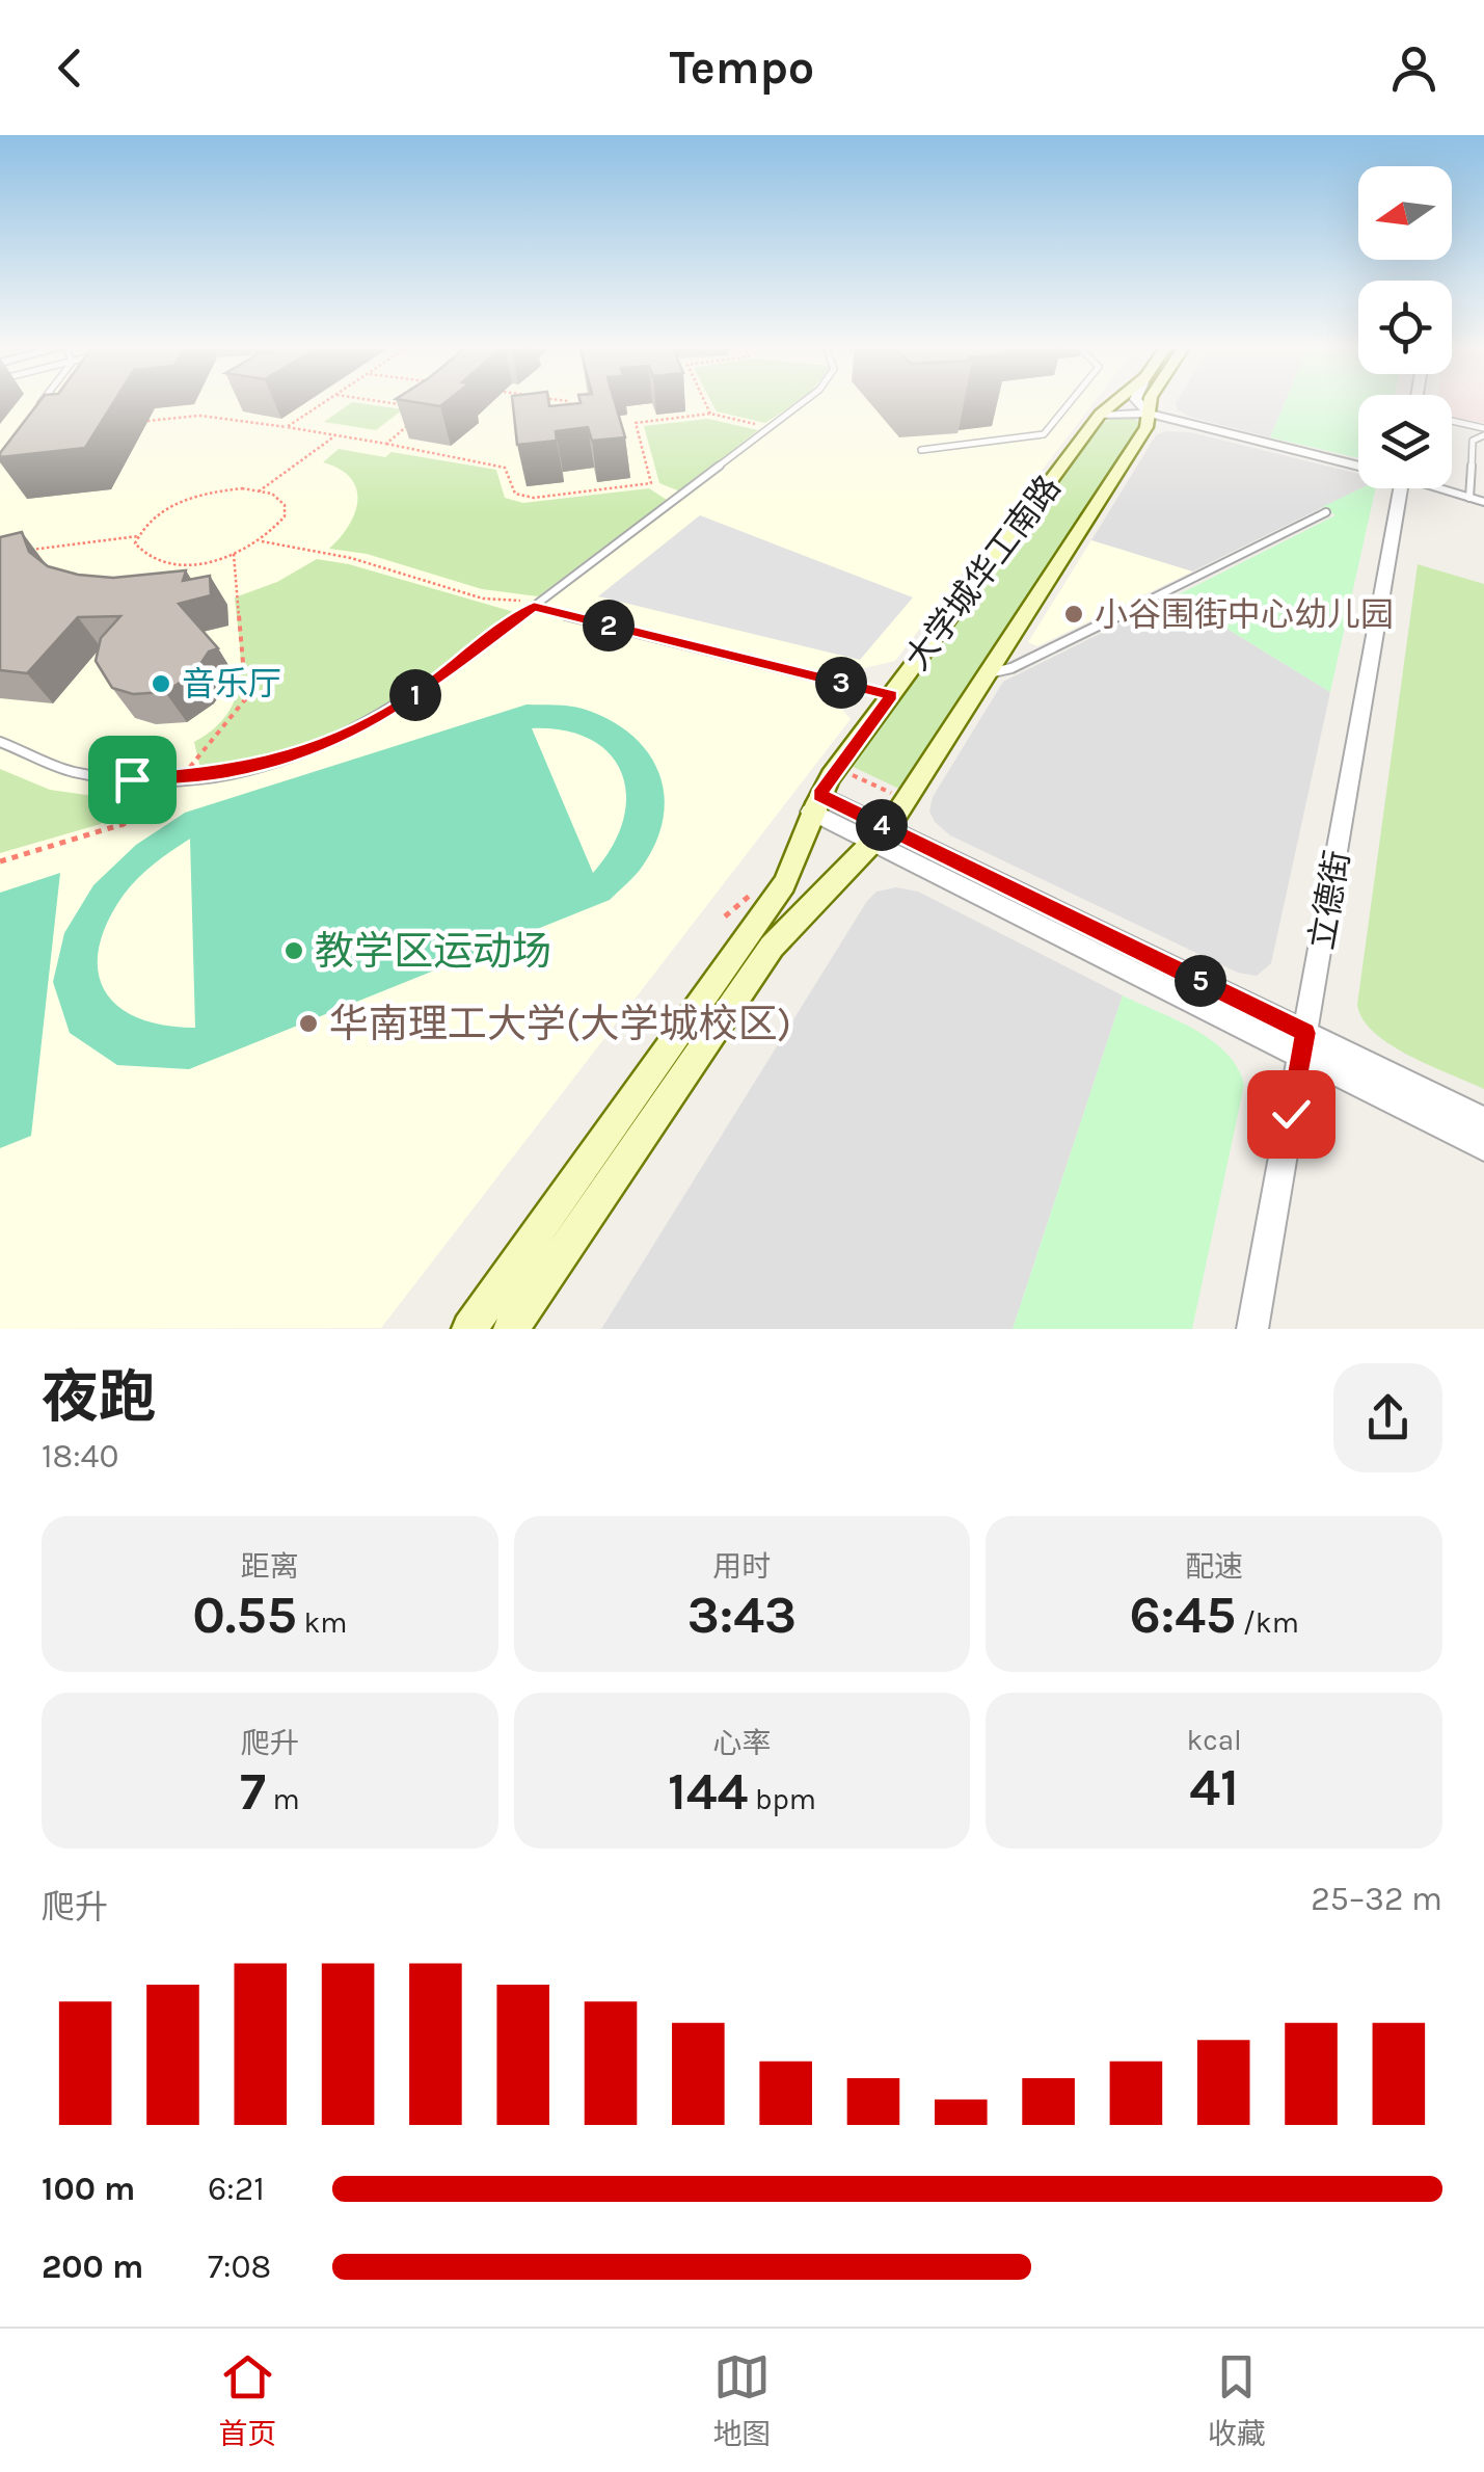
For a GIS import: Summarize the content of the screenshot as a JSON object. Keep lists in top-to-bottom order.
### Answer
{
  "streets": {
    "main road": ["大学城华工南路"],
    "street": ["立德街"]
  },
  "places": [
    "小谷围街中心幼儿园",
    "音乐厅",
    "教学区运动场",
    "华南理工大学(大学城校区)"
  ],
  "north": "left",
  "page": {
    "header": "Tempo",
    "pins": [
      "2",
      "3",
      "1",
      "4",
      "5"
    ],
    "heading": ["夜跑", "18:40"],
    "stats": [
      ["距离", "0.55 km"],
      ["用时", "3:43"],
      ["配速", "6:45 /km"],
      ["爬升", "7 m"],
      ["心率", "144 bpm"],
      ["kcal", "41"]
    ],
    "chart": ["爬升", "25–32 m"],
    "list": [
      {
        "name": "100 m",
        "note": "6:21"
      },
      {
        "name": "200 m",
        "note": "7:08"
      }
    ],
    "tabs": ["首页", "地图", "收藏"]
  }
}
